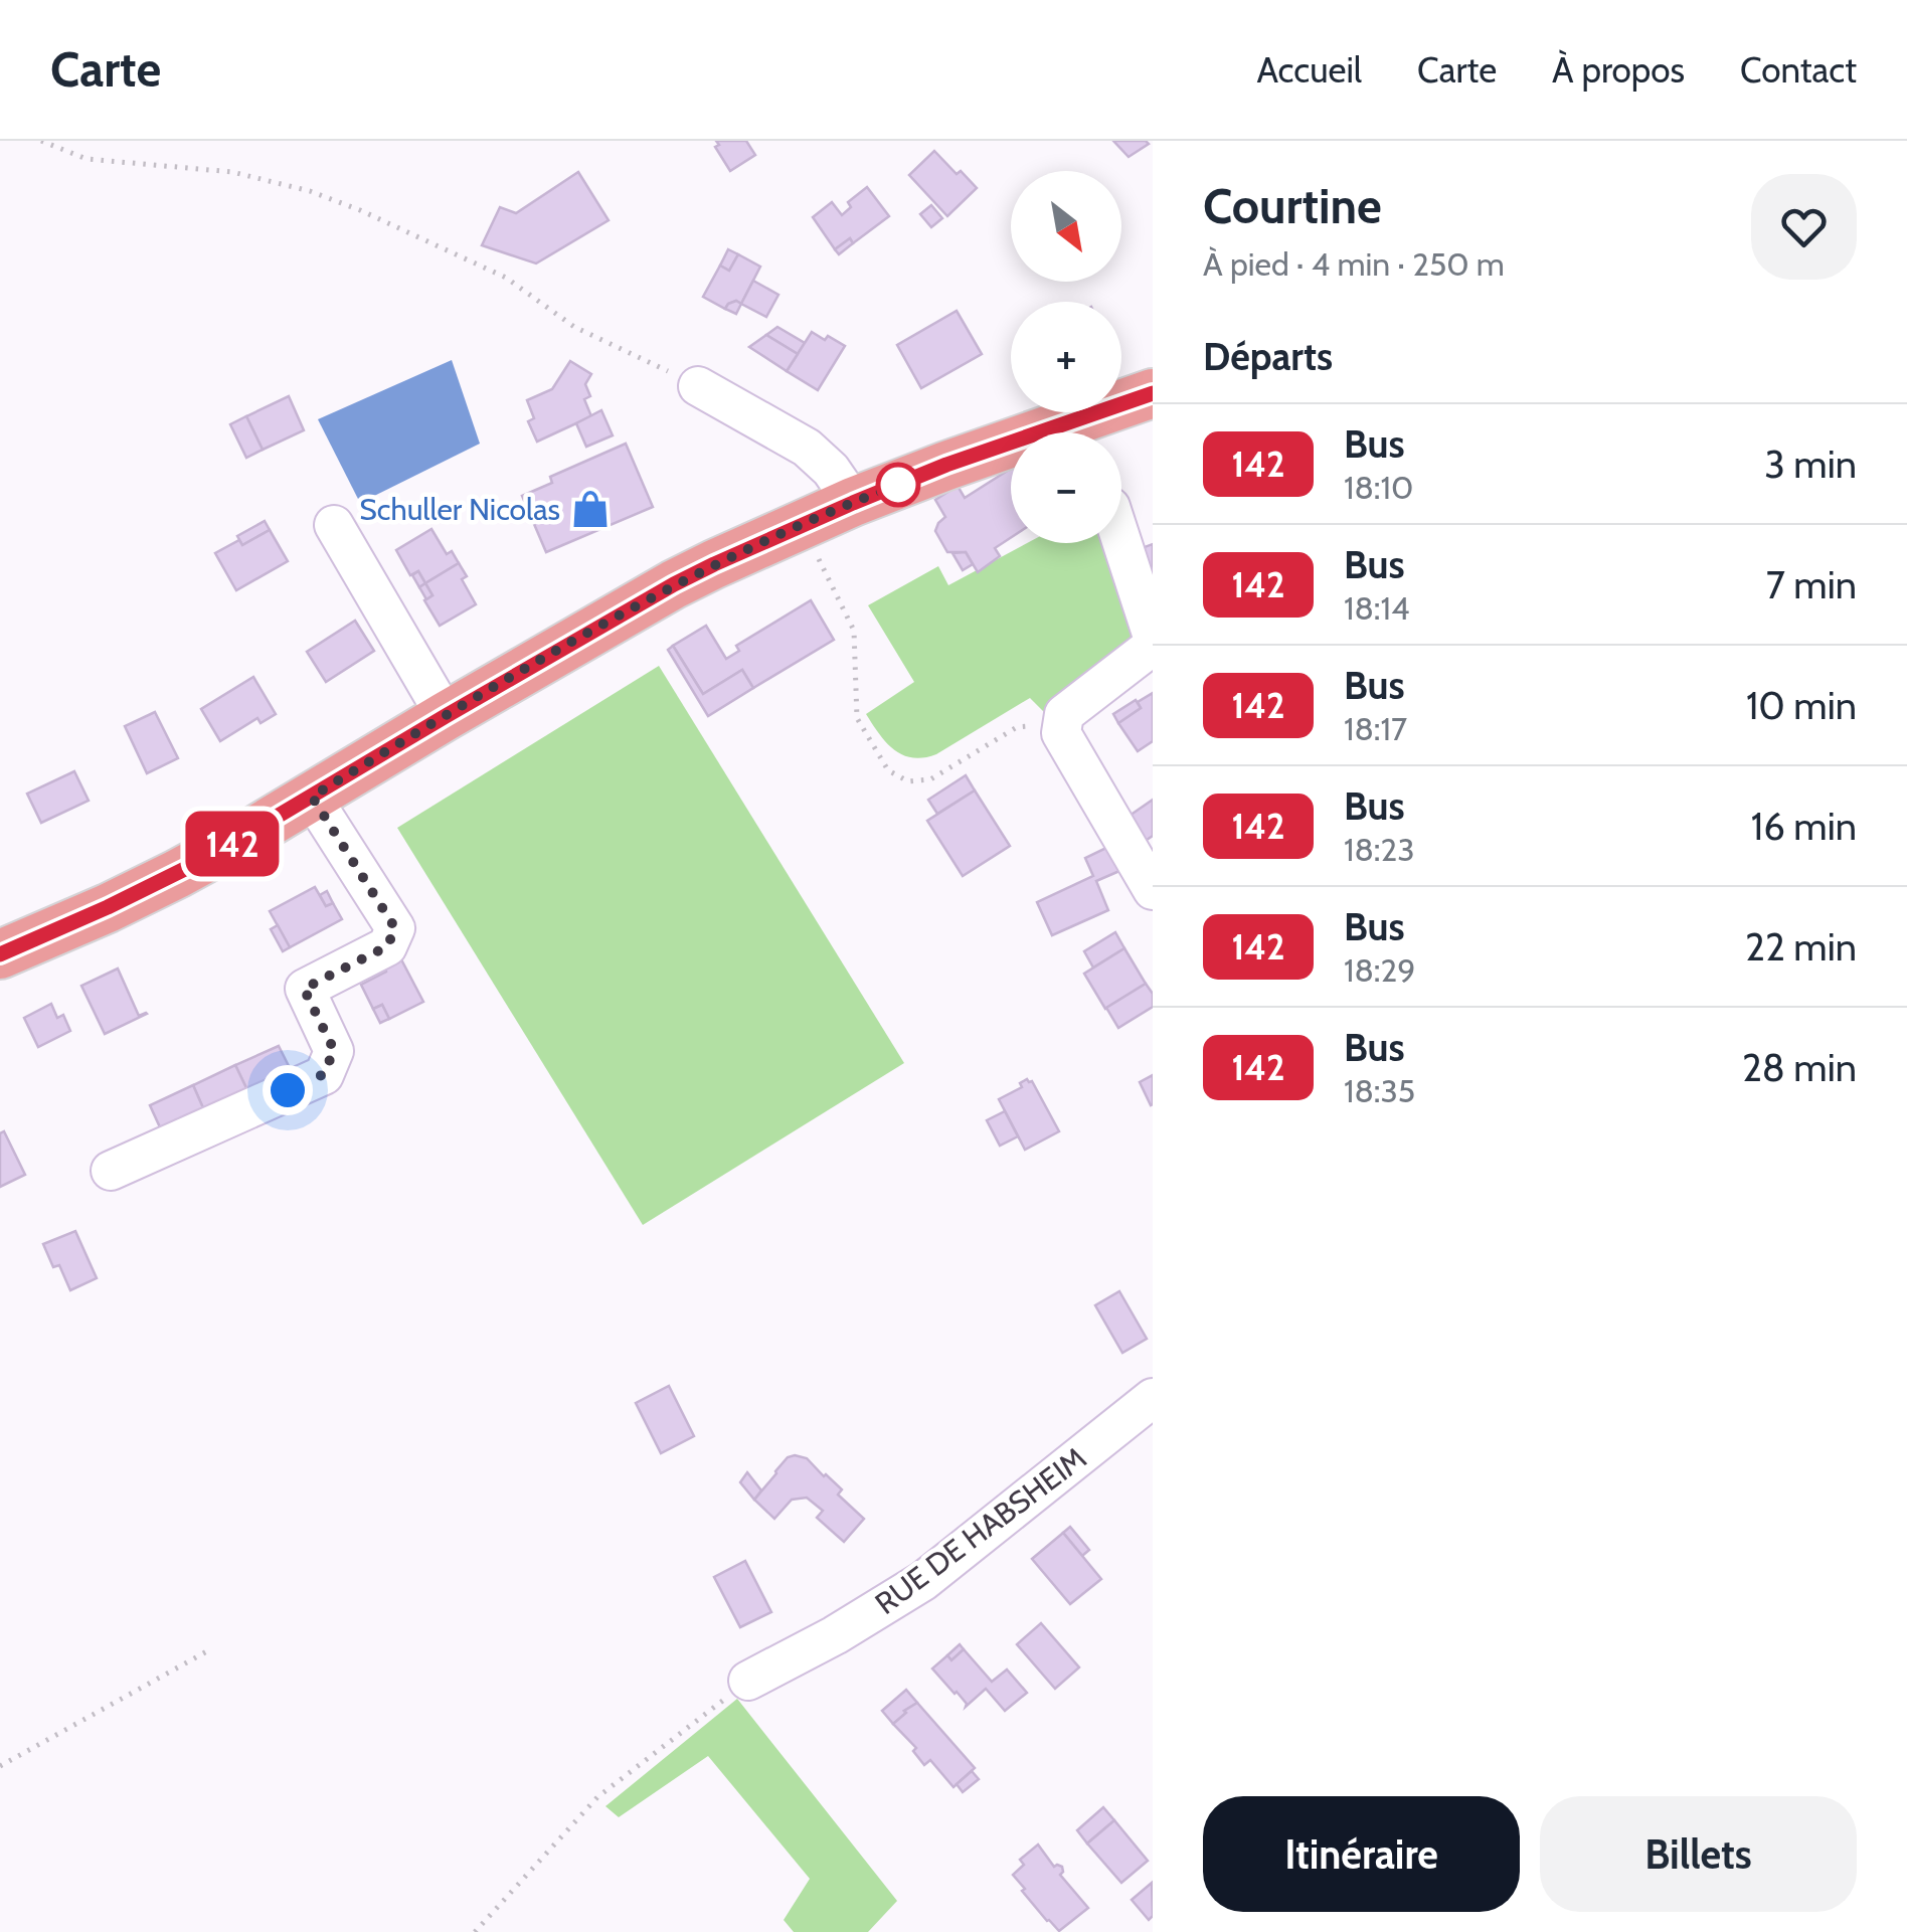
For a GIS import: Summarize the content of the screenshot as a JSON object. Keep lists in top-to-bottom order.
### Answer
{
  "streets": {
    "street": ["RUE DE HABSHEIM"]
  },
  "places": {
    "shop": ["Schuller Nicolas"]
  },
  "lines": ["bus line 142"],
  "north": "bottom right",
  "page": {
    "header": "Carte",
    "nav": [
      "Accueil",
      "Carte",
      "À propos",
      "Contact"
    ],
    "on_map": "142",
    "heading": [
      ["Courtine", "À pied · 4 min · 250 m"],
      "Départs"
    ],
    "map_buttons": ["+", "−"],
    "list": [
      {
        "mark": "142",
        "name": "Bus",
        "note": "18:10",
        "value": "3 min"
      },
      {
        "mark": "142",
        "name": "Bus",
        "note": "18:14",
        "value": "7 min"
      },
      {
        "mark": "142",
        "name": "Bus",
        "note": "18:17",
        "value": "10 min"
      },
      {
        "mark": "142",
        "name": "Bus",
        "note": "18:23",
        "value": "16 min"
      },
      {
        "mark": "142",
        "name": "Bus",
        "note": "18:29",
        "value": "22 min"
      },
      {
        "mark": "142",
        "name": "Bus",
        "note": "18:35",
        "value": "28 min"
      }
    ],
    "buttons": ["Itinéraire", "Billets"]
  }
}
